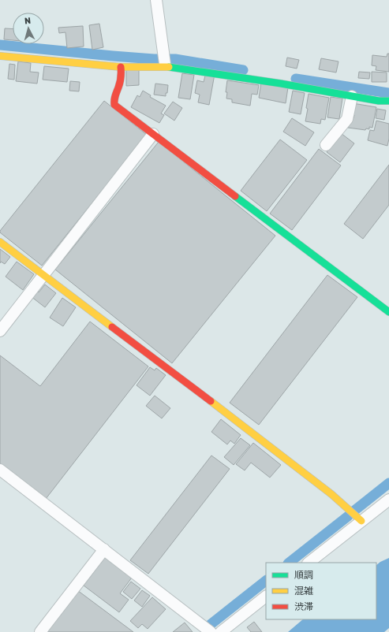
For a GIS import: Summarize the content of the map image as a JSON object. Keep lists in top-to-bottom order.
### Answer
{
  "legend": ["順調", "混雑", "渋滞"],
  "north": "top"
}
